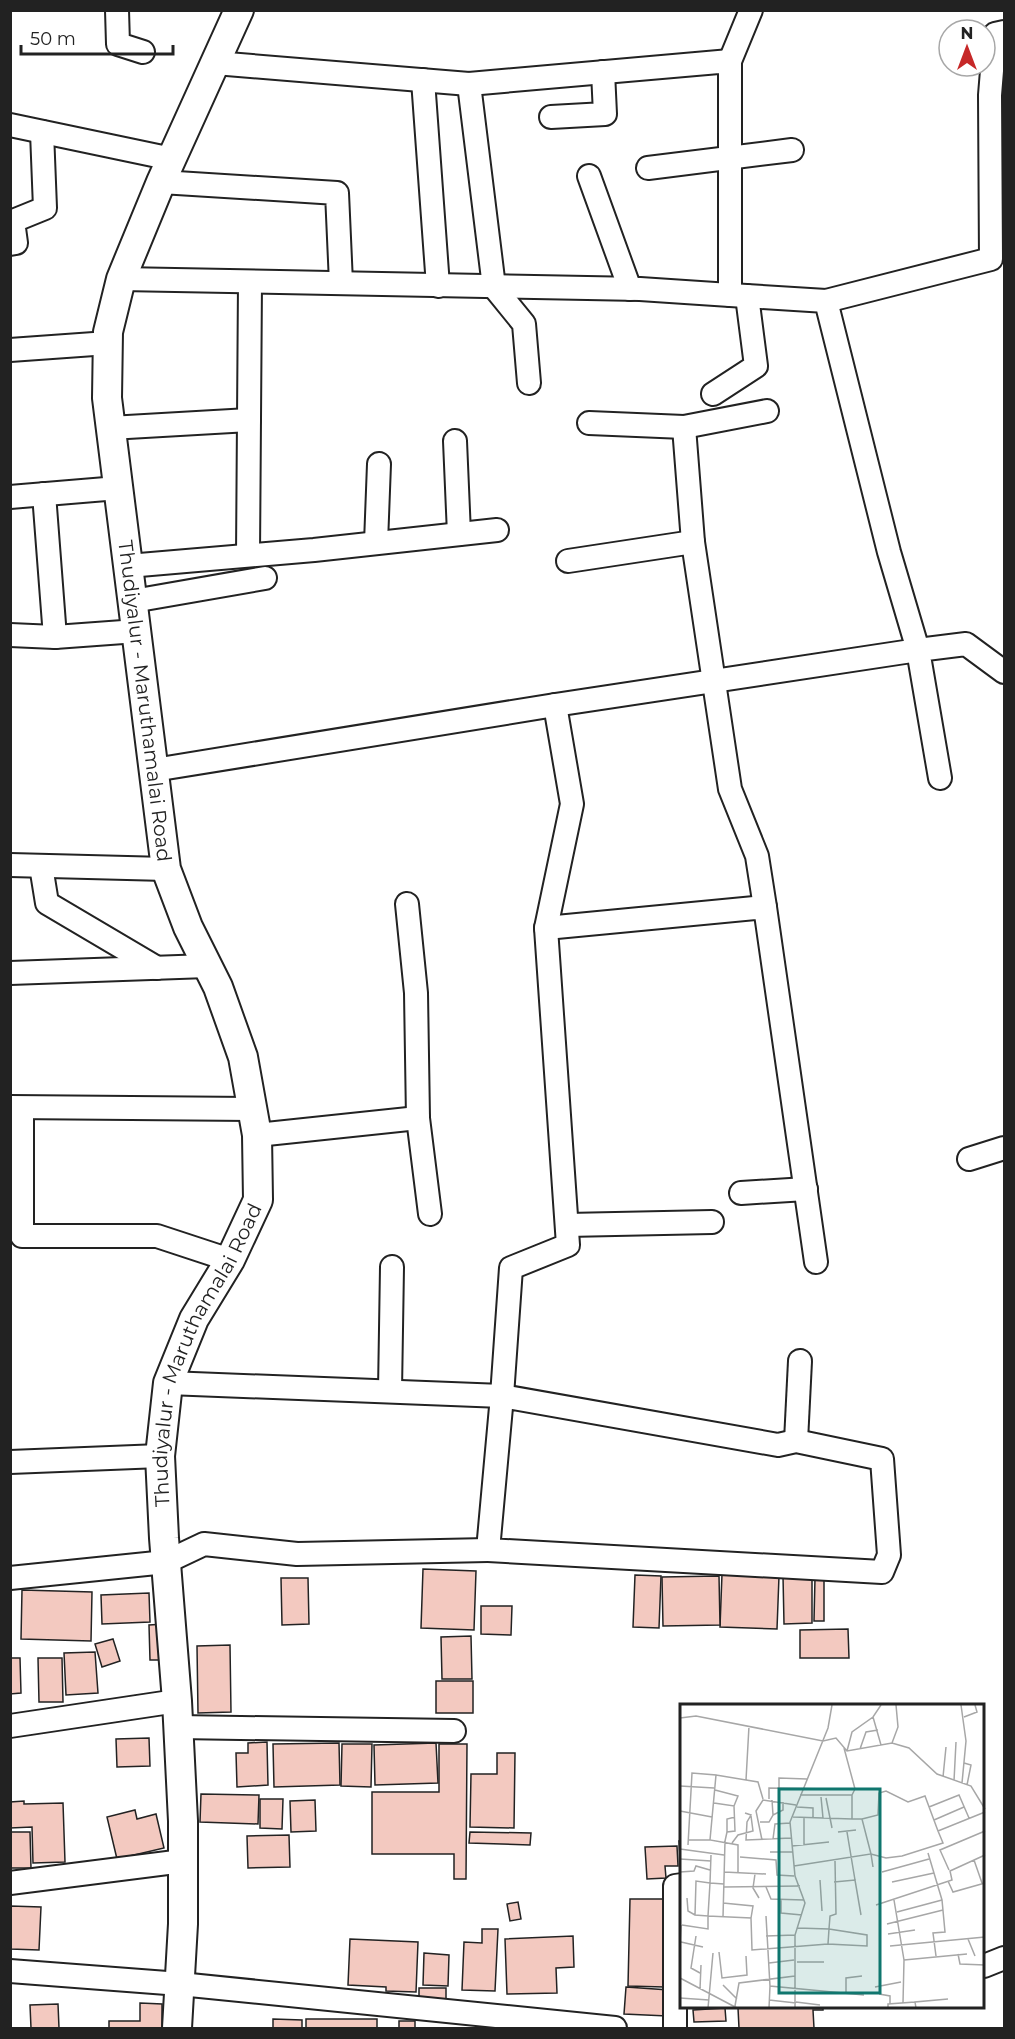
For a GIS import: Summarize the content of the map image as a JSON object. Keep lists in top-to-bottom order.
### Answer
{
  "streets": {
    "main road": ["Thudiyalur - Maruthamalai Road"]
  },
  "scale_bar": "50 m",
  "north": "top"
}
